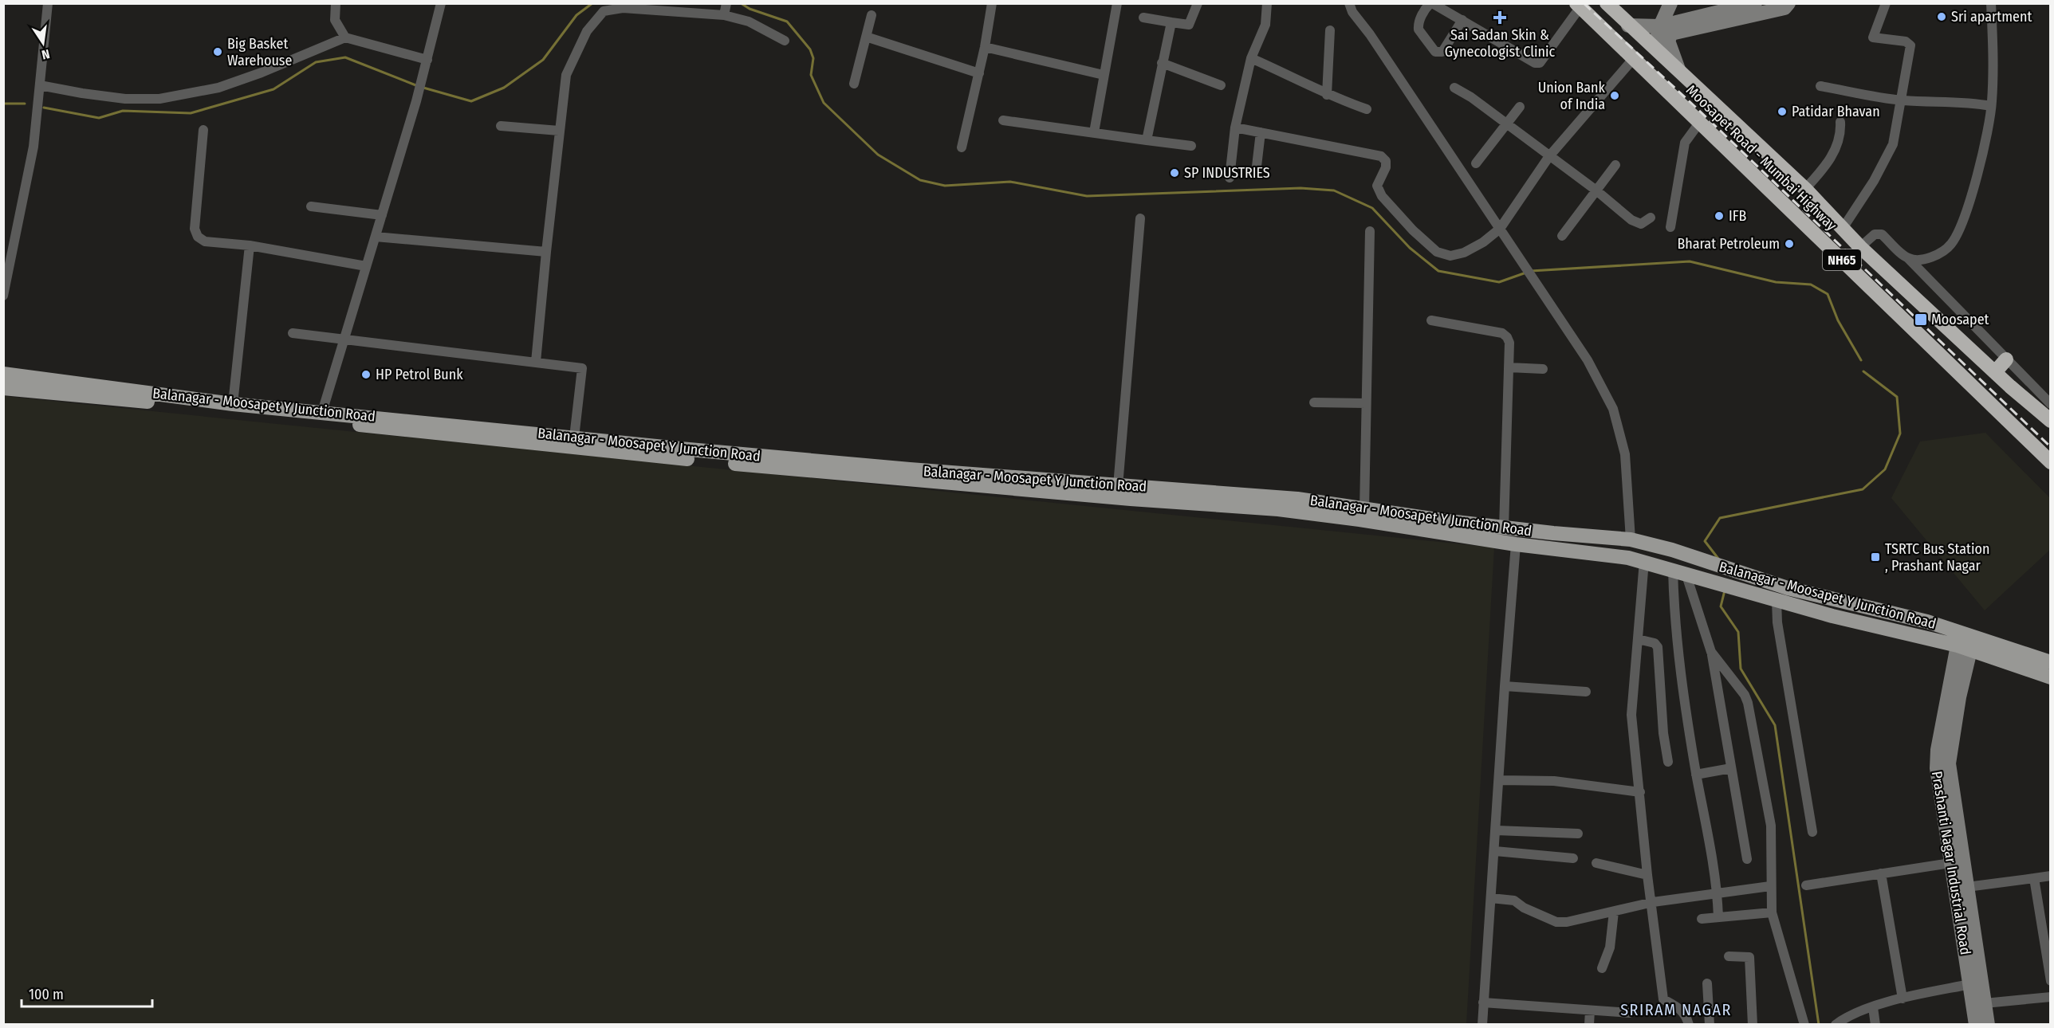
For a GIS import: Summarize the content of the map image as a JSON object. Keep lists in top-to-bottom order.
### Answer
{
  "streets": {
    "highway": ["Moosapet Road - Mumbai Highway", "NH65"],
    "main road": ["Balanagar - Moosapet Y Junction Road"],
    "street": ["Prashanti Nagar Industrial Road"]
  },
  "crossings": [
    ["Moosapet Road - Mumbai Highway", "NH65"]
  ],
  "districts": ["SRIRAM NAGAR"],
  "places": {
    "other": [
      "Sri apartment",
      "Big Basket Warehouse",
      "Union Bank of India",
      "Patidar Bhavan",
      "SP INDUSTRIES",
      "IFB",
      "Bharat Petroleum",
      "HP Petrol Bunk"
    ],
    "health": ["Sai Sadan Skin & Gynecologist Clinic"],
    "transit": ["Moosapet", "TSRTC Bus Station , Prashant Nagar"]
  },
  "scale_bar": "100 m",
  "north": "bottom"
}
